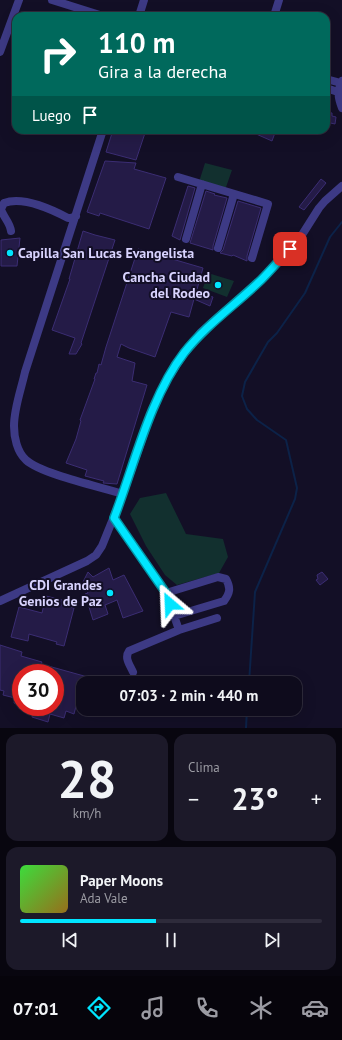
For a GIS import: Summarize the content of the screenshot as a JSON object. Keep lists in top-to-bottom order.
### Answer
{
  "places": ["Capilla San Lucas Evangelista", "Cancha Ciudad del Rodeo", "CDI Grandes Genios de Paz"],
  "page": {
    "turn": ["110 m", "Gira a la derecha"],
    "then": "Luego",
    "limit": "30",
    "trip": "07:03 · 2 min · 440 m",
    "tile": [
      ["28", "km/h"],
      "Clima"
    ],
    "heat": ["−", "23°", "+"],
    "song": ["Paper Moons", "Ada Vale"],
    "tabs": "07:01"
  }
}
